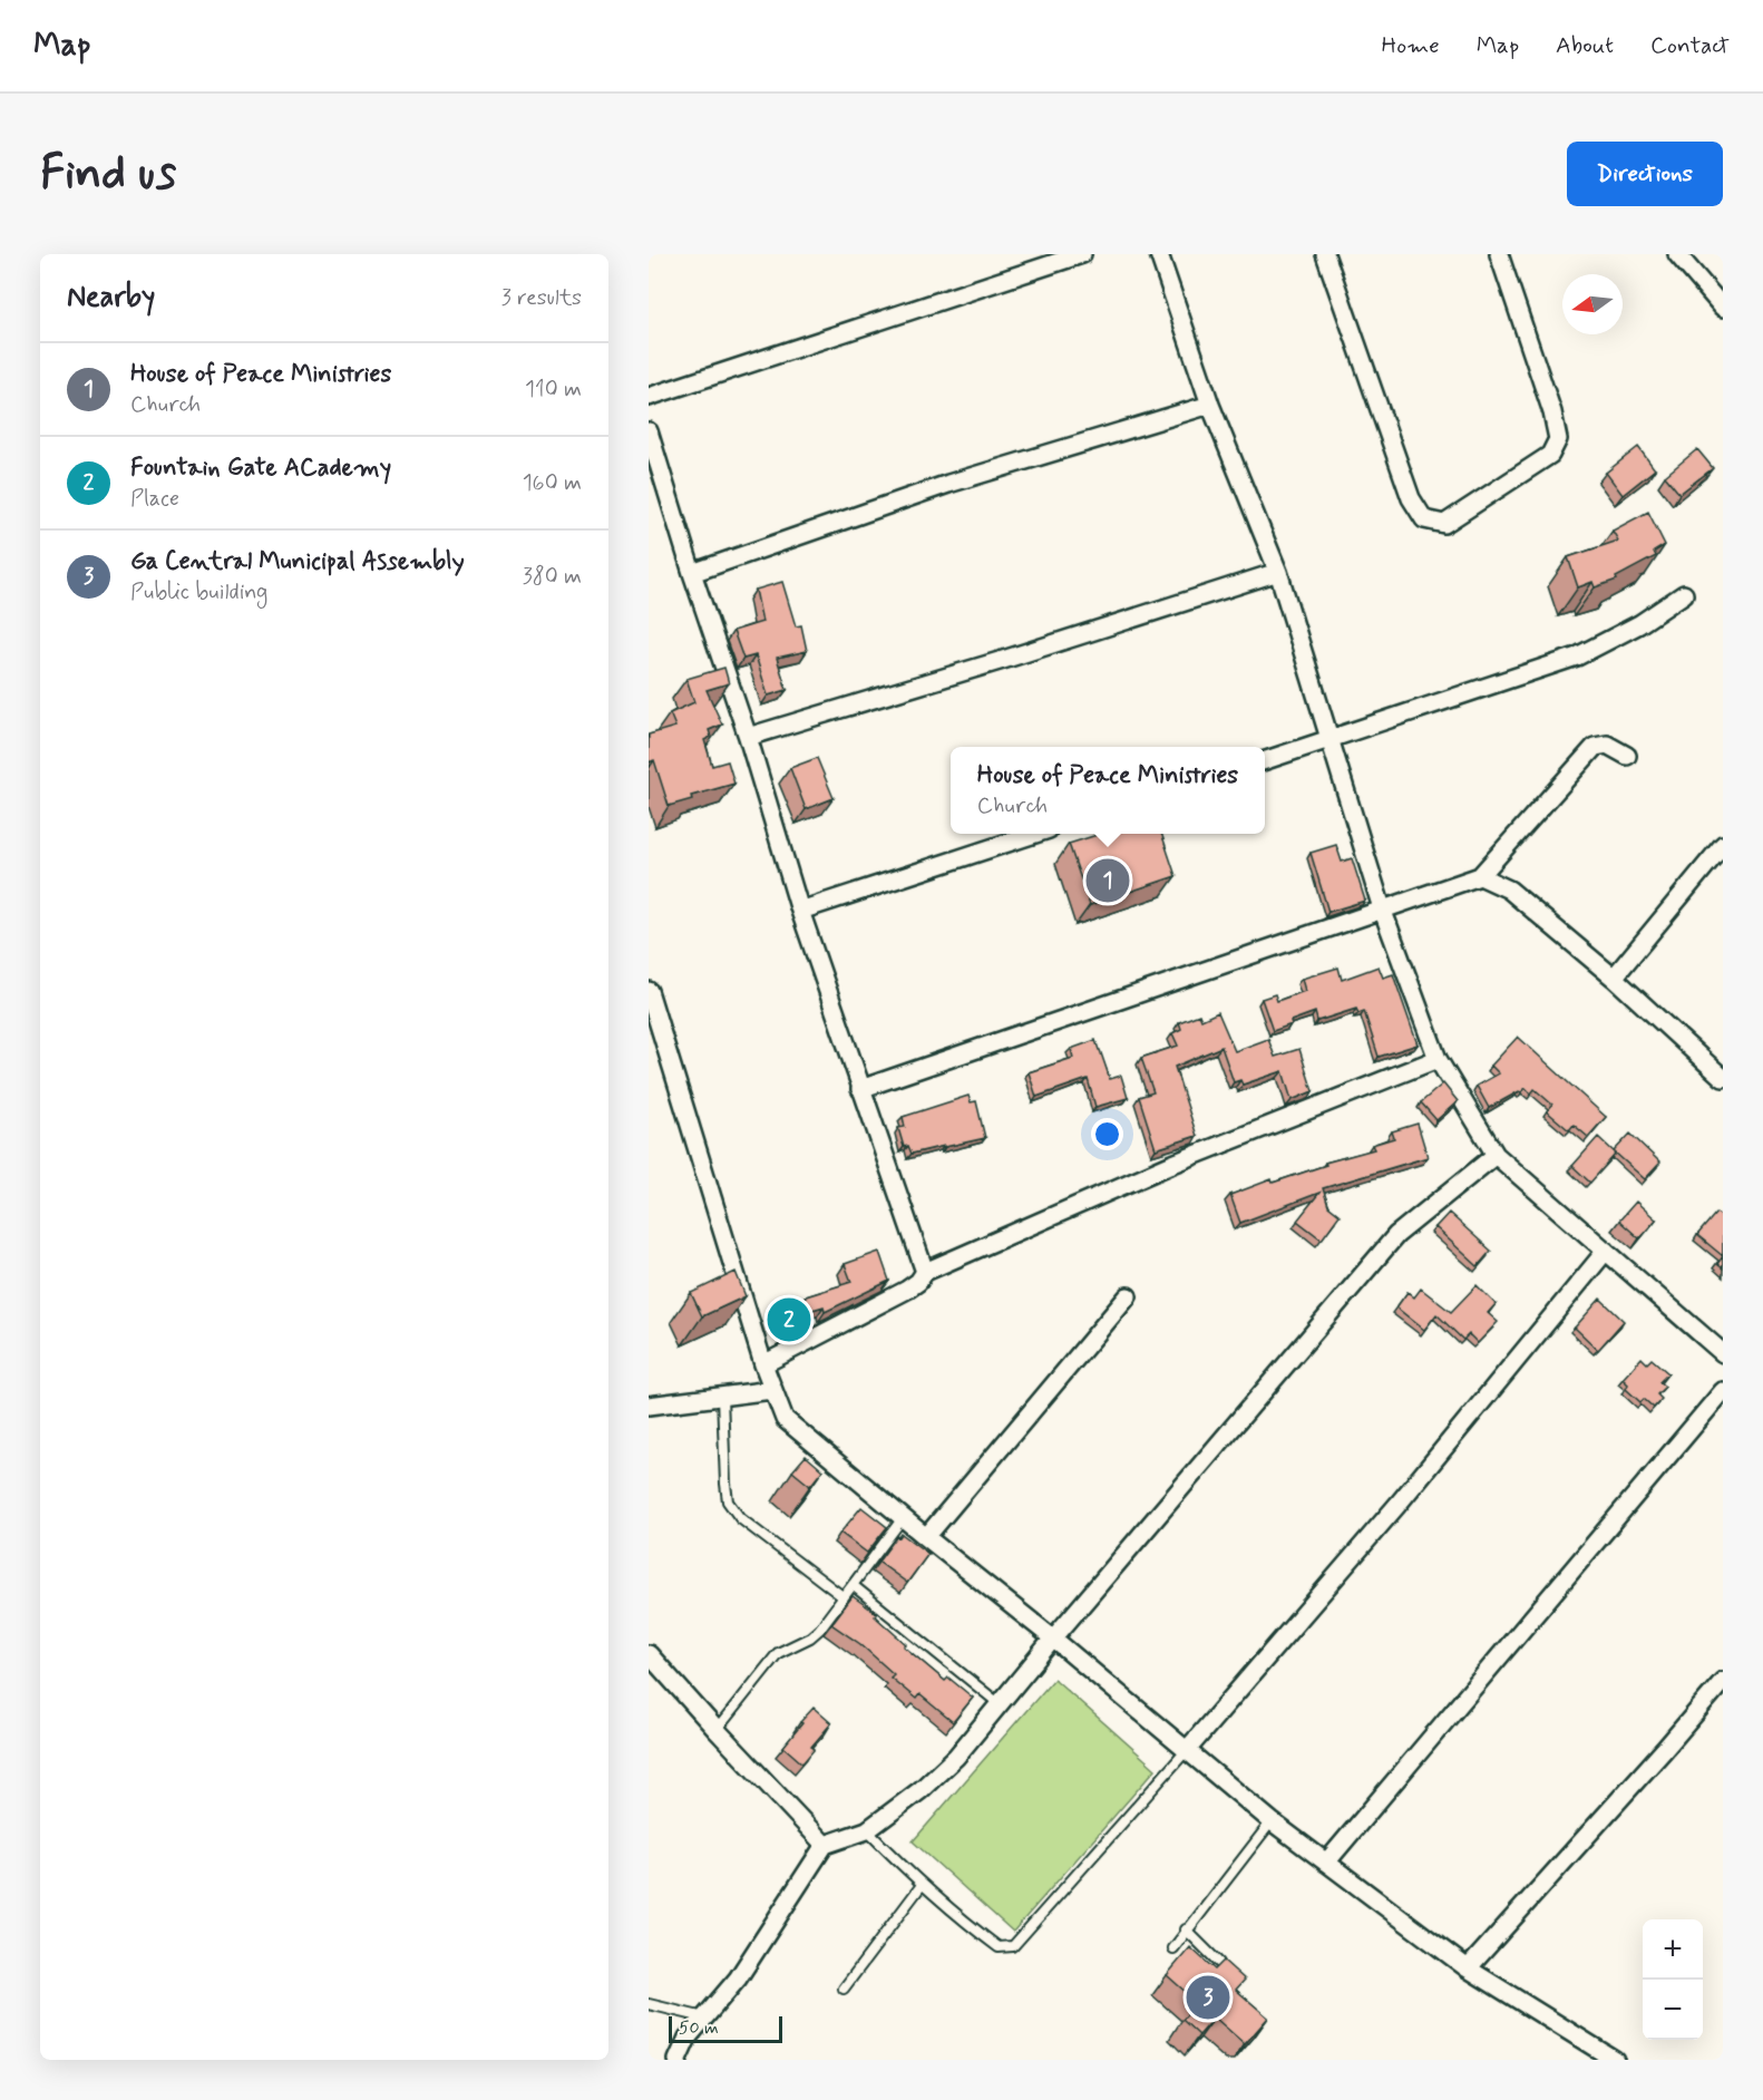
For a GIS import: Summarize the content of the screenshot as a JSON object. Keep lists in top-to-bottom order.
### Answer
{
  "scale_bar": "50 m",
  "north": "left",
  "page": {
    "header": "Map",
    "nav": [
      "Home",
      "Map",
      "About",
      "Contact"
    ],
    "buttons": "Directions",
    "title": "Find us",
    "heading": ["Nearby", "3 results"],
    "list": [
      {
        "mark": "1",
        "name": "House of Peace Ministries",
        "note": "Church",
        "value": "110 m"
      },
      {
        "mark": "2",
        "name": "Fountain Gate ACademy",
        "note": "Place",
        "value": "160 m"
      },
      {
        "mark": "3",
        "name": "Ga Central Municipal Assembly",
        "note": "Public building",
        "value": "380 m"
      }
    ],
    "popup": ["House of Peace Ministries", "Church"],
    "pins": ["1", "2", "3"],
    "map_buttons": ["+", "−"],
    "scale": "50 m"
  }
}
